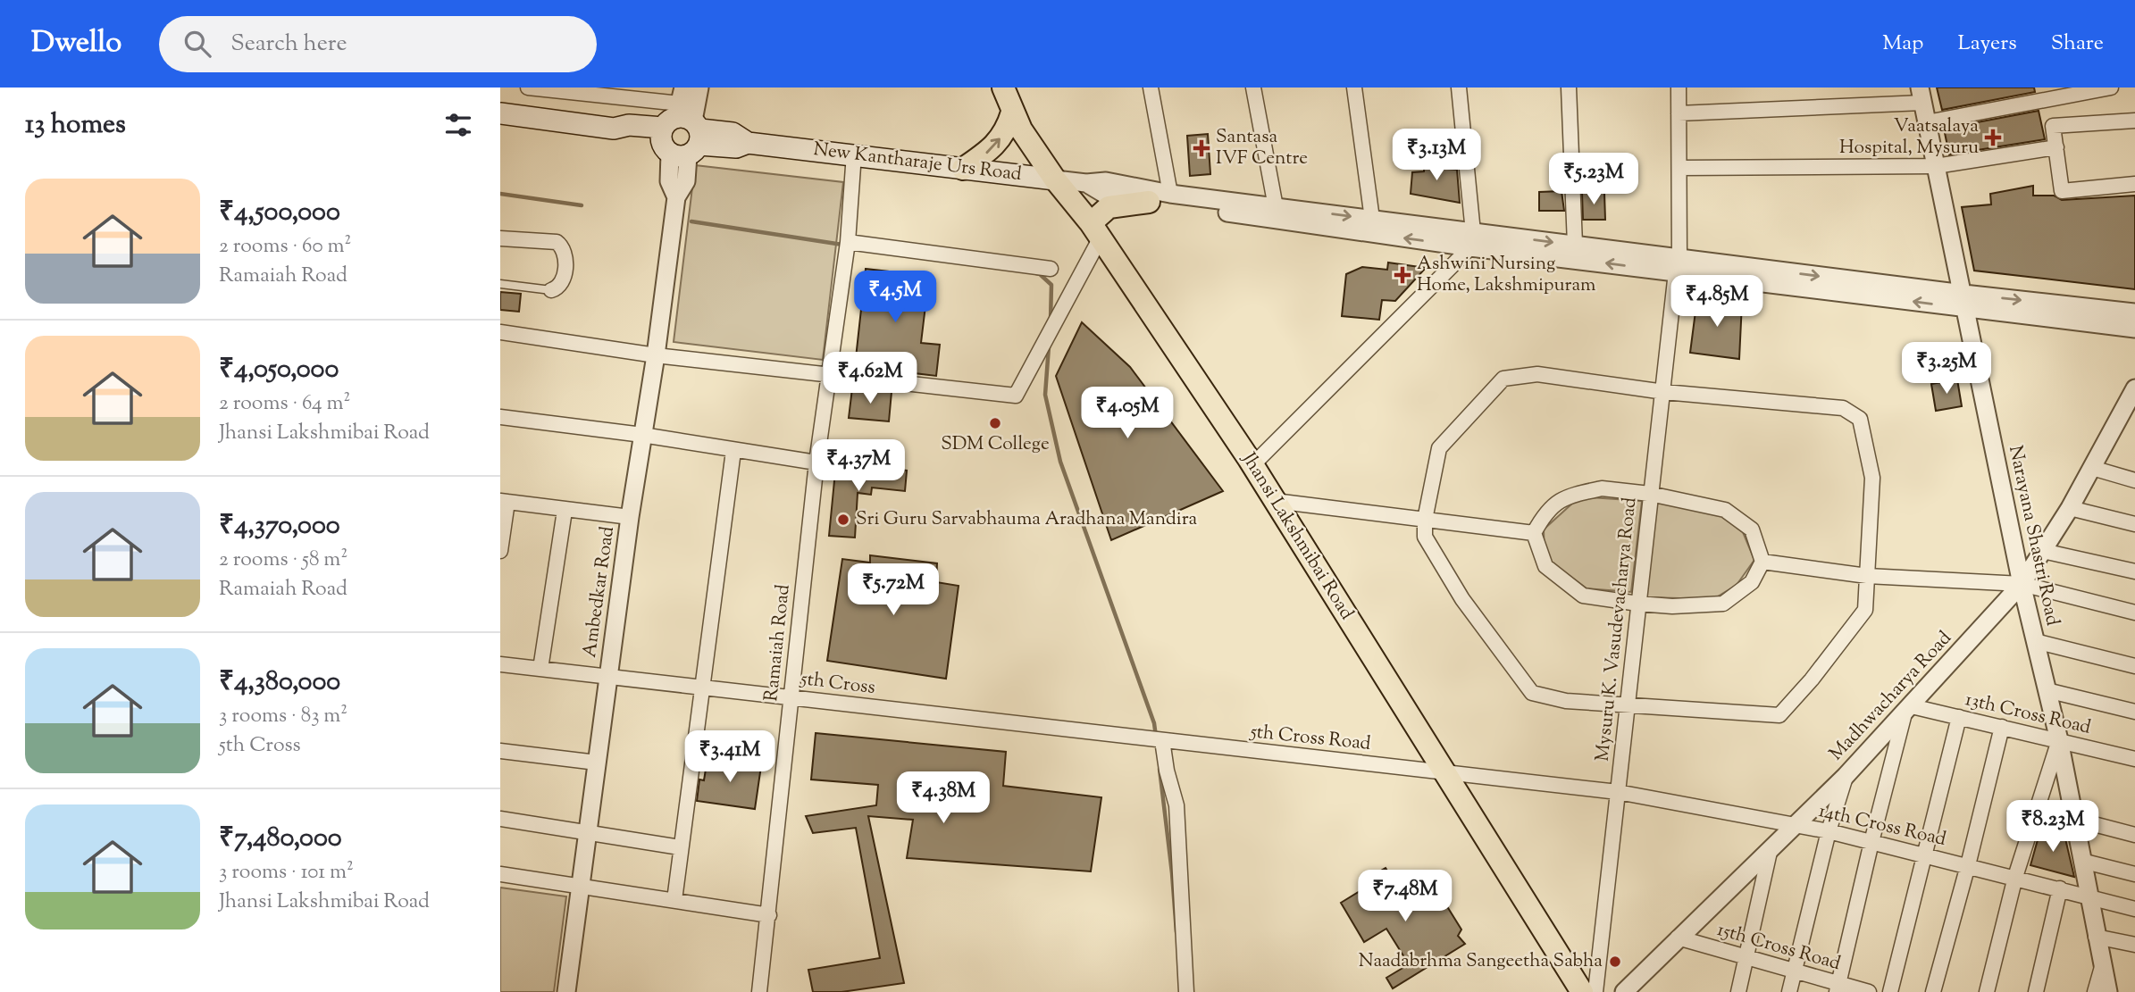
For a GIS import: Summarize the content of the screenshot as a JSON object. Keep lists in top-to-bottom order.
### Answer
{
  "streets": {
    "main road": ["New Kantharaje Urs Road", "Jhansi Lakshmibai Road"],
    "street": [
      "Narayana Shastri Road",
      "Ambedkar Road",
      "Mysuru K. Vasudevacharya Road",
      "Ramaiah Road",
      "5th Cross",
      "Madhwacharya Road",
      "13th Cross Road",
      "5th Cross Road",
      "14th Cross Road",
      "15th Cross Road"
    ]
  },
  "crossings": [
    ["New Kantharaje Urs Road", "Jhansi Lakshmibai Road"],
    ["New Kantharaje Urs Road", "Ambedkar Road"],
    ["New Kantharaje Urs Road", "Ramaiah Road"],
    ["Narayana Shastri Road", "Madhwacharya Road"],
    ["Narayana Shastri Road", "13th Cross Road"],
    ["Narayana Shastri Road", "14th Cross Road"],
    ["Jhansi Lakshmibai Road", "5th Cross Road"],
    ["Ambedkar Road", "5th Cross"],
    ["Mysuru K. Vasudevacharya Road", "5th Cross Road"],
    ["Mysuru K. Vasudevacharya Road", "14th Cross Road"],
    ["Ramaiah Road", "5th Cross"],
    ["5th Cross", "5th Cross Road"],
    ["Madhwacharya Road", "13th Cross Road"],
    ["Madhwacharya Road", "14th Cross Road"],
    ["Madhwacharya Road", "15th Cross Road"],
    ["5th Cross Road", "14th Cross Road"]
  ],
  "places": {
    "health": ["Vaatsalaya Hospital, Mysuru", "Santasa IVF Centre", "Ashwini Nursing Home, Lakshmipuram"],
    "other": ["SDM College", "Sri Guru Sarvabhauma Aradhana Mandira", "Naadabrhma Sangeetha Sabha"]
  },
  "page": {
    "header": "Dwello",
    "search": "Search here",
    "nav": ["Map", "Layers", "Share"],
    "heading": "13 homes",
    "price": [
      "₹3.13M",
      "₹5.23M",
      "₹4.5M",
      "₹4.85M",
      "₹3.25M",
      "₹4.62M",
      "₹4.05M",
      "₹4.37M",
      "₹5.72M",
      "₹3.41M",
      "₹4.38M",
      "₹8.23M",
      "₹7.48M"
    ],
    "list": [
      {
        "name": "₹4,500,000",
        "note": "2 rooms · 60 m² · Ramaiah Road"
      },
      {
        "name": "₹4,050,000",
        "note": "2 rooms · 64 m² · Jhansi Lakshmibai Road"
      },
      {
        "name": "₹4,370,000",
        "note": "2 rooms · 58 m² · Ramaiah Road"
      },
      {
        "name": "₹4,380,000",
        "note": "3 rooms · 83 m² · 5th Cross"
      },
      {
        "name": "₹7,480,000",
        "note": "3 rooms · 101 m² · Jhansi Lakshmibai Road"
      }
    ]
  }
}
